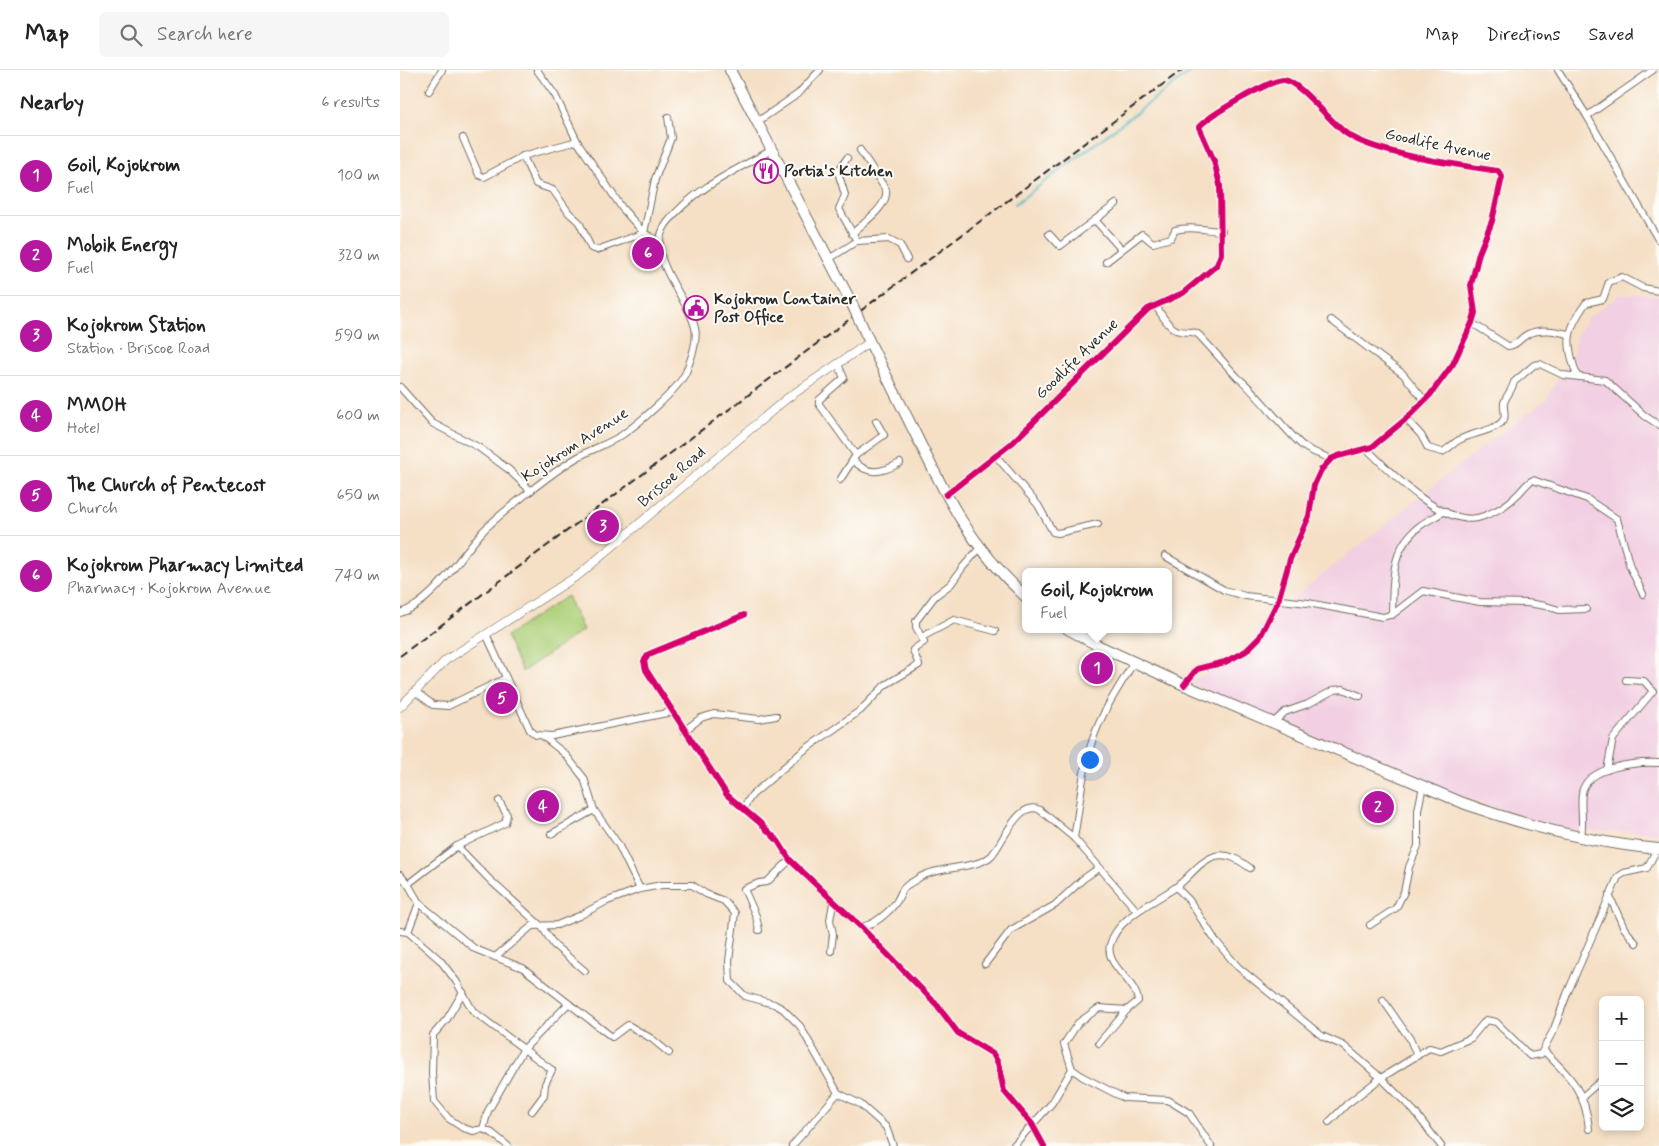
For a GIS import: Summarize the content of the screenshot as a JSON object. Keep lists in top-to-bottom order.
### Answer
{
  "streets": {
    "street": ["Goodlife Avenue", "Kojokrom Avenue", "Briscoe Road"]
  },
  "places": {
    "restaurant": ["Portia's Kitchen"],
    "public building": ["Kojokrom Container Post Office"]
  },
  "page": {
    "header": "Map",
    "search": "Search here",
    "nav": ["Map", "Directions", "Saved"],
    "heading": ["Nearby", "6 results"],
    "list": [
      {
        "mark": "1",
        "name": "Goil, Kojokrom",
        "note": "Fuel",
        "value": "100 m"
      },
      {
        "mark": "2",
        "name": "Mobik Energy",
        "note": "Fuel",
        "value": "320 m"
      },
      {
        "mark": "3",
        "name": "Kojokrom Station",
        "note": "Station · Briscoe Road",
        "value": "590 m"
      },
      {
        "mark": "4",
        "name": "MMOH",
        "note": "Hotel",
        "value": "600 m"
      },
      {
        "mark": "5",
        "name": "The Church of Pentecost",
        "note": "Church",
        "value": "650 m"
      },
      {
        "mark": "6",
        "name": "Kojokrom Pharmacy Limited",
        "note": "Pharmacy · Kojokrom Avenue",
        "value": "740 m"
      }
    ],
    "pins": [
      "6",
      "3",
      "1",
      "5",
      "4",
      "2"
    ],
    "popup": ["Goil, Kojokrom", "Fuel"],
    "map_buttons": ["+", "−"]
  }
}
